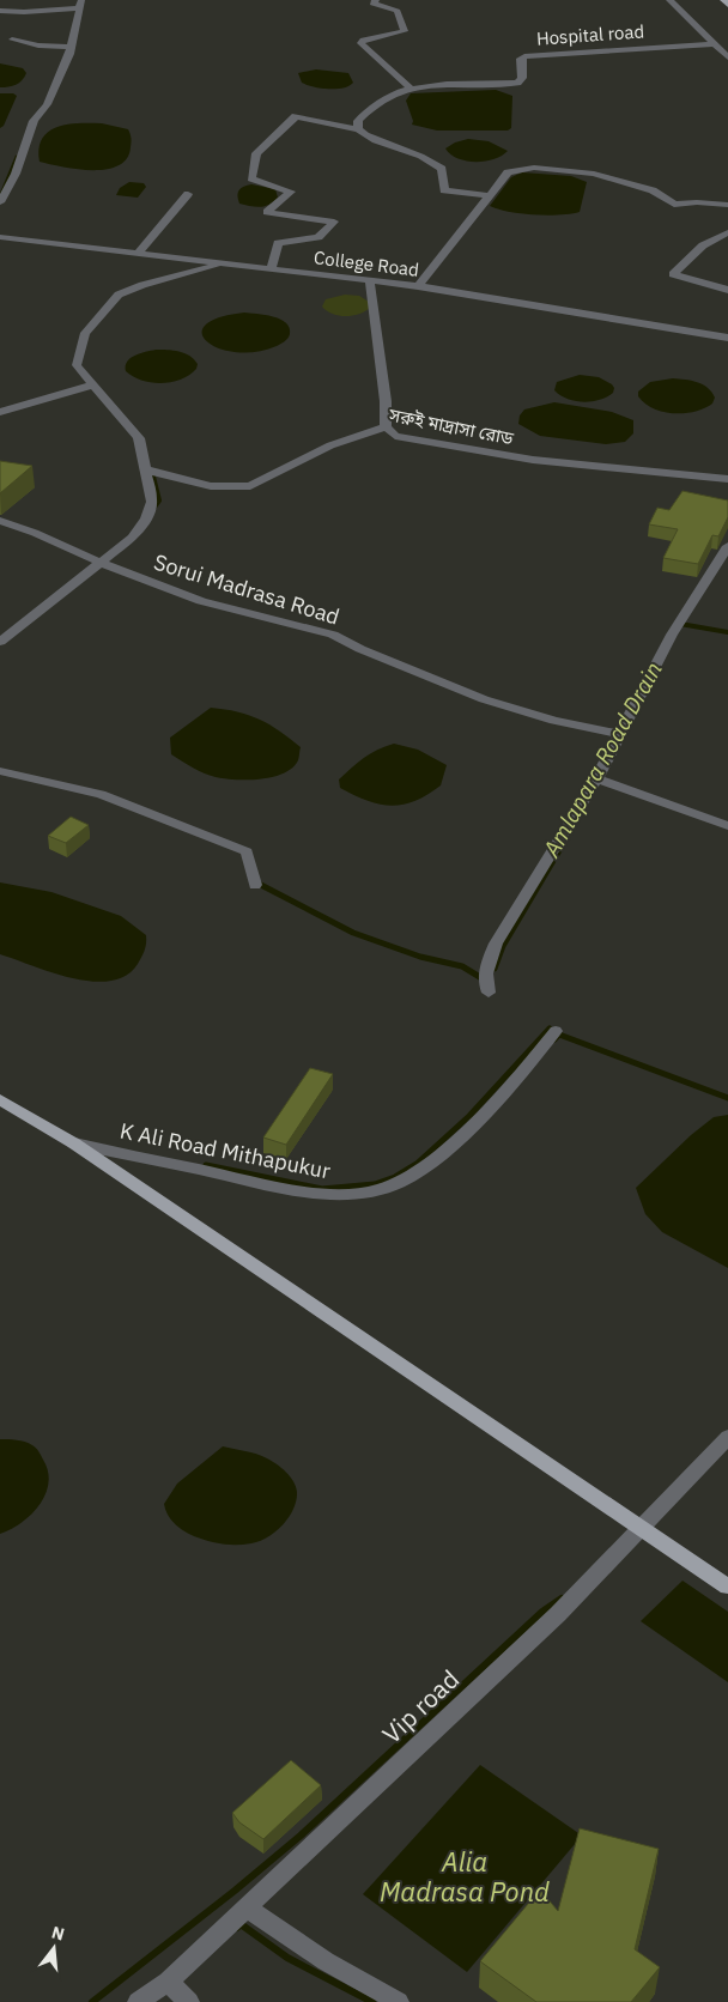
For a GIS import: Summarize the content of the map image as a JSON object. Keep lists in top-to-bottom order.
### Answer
{
  "streets": {
    "street": [
      "Hospital road",
      "College Road",
      "সরুই মাদ্রাসা রোড",
      "Sorui Madrasa Road",
      "K Ali Road Mithapukur",
      "Vip road"
    ]
  },
  "water": ["Amlapara Road Drain", "Alia Madrasa Pond"],
  "north": "top"
}
